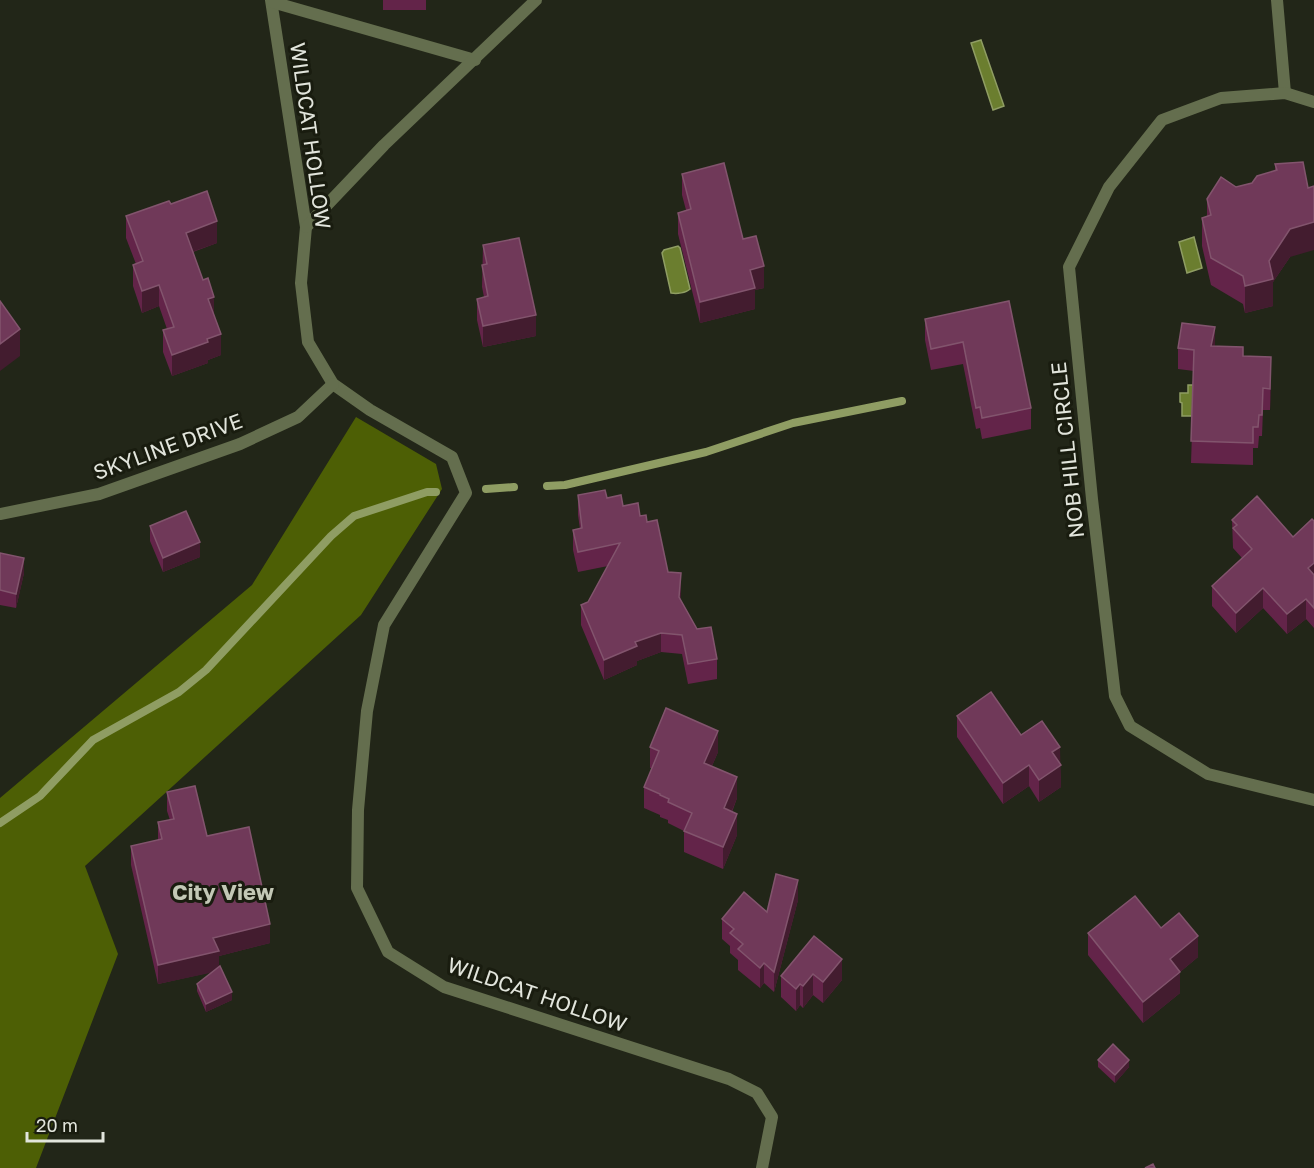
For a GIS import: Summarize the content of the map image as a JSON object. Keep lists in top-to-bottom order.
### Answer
{
  "streets": {
    "street": ["WILDCAT HOLLOW", "SKYLINE DRIVE", "NOB HILL CIRCLE"]
  },
  "crossings": [
    ["WILDCAT HOLLOW", "SKYLINE DRIVE"]
  ],
  "districts": ["City View"],
  "scale_bar": "20 m"
}
